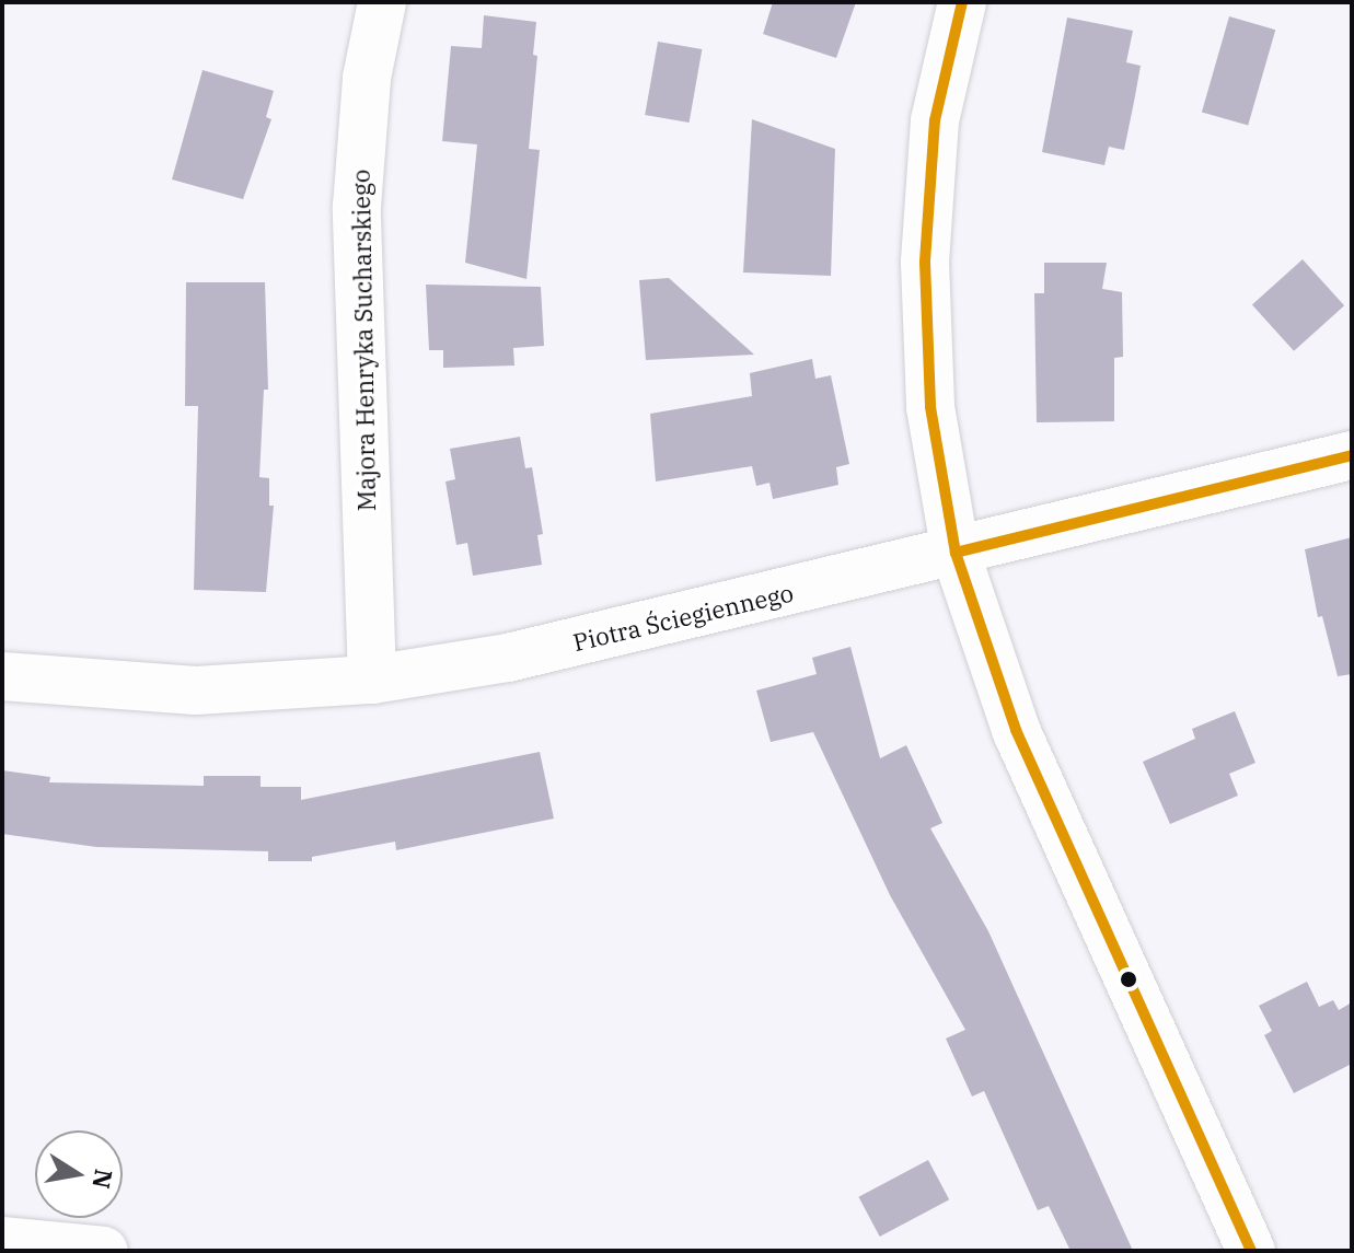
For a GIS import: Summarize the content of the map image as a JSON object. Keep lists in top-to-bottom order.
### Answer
{
  "streets": {
    "street": ["Majora Henryka Sucharskiego", "Piotra Ściegiennego"]
  },
  "crossings": [
    ["Majora Henryka Sucharskiego", "Piotra Ściegiennego"]
  ],
  "north": "right"
}
